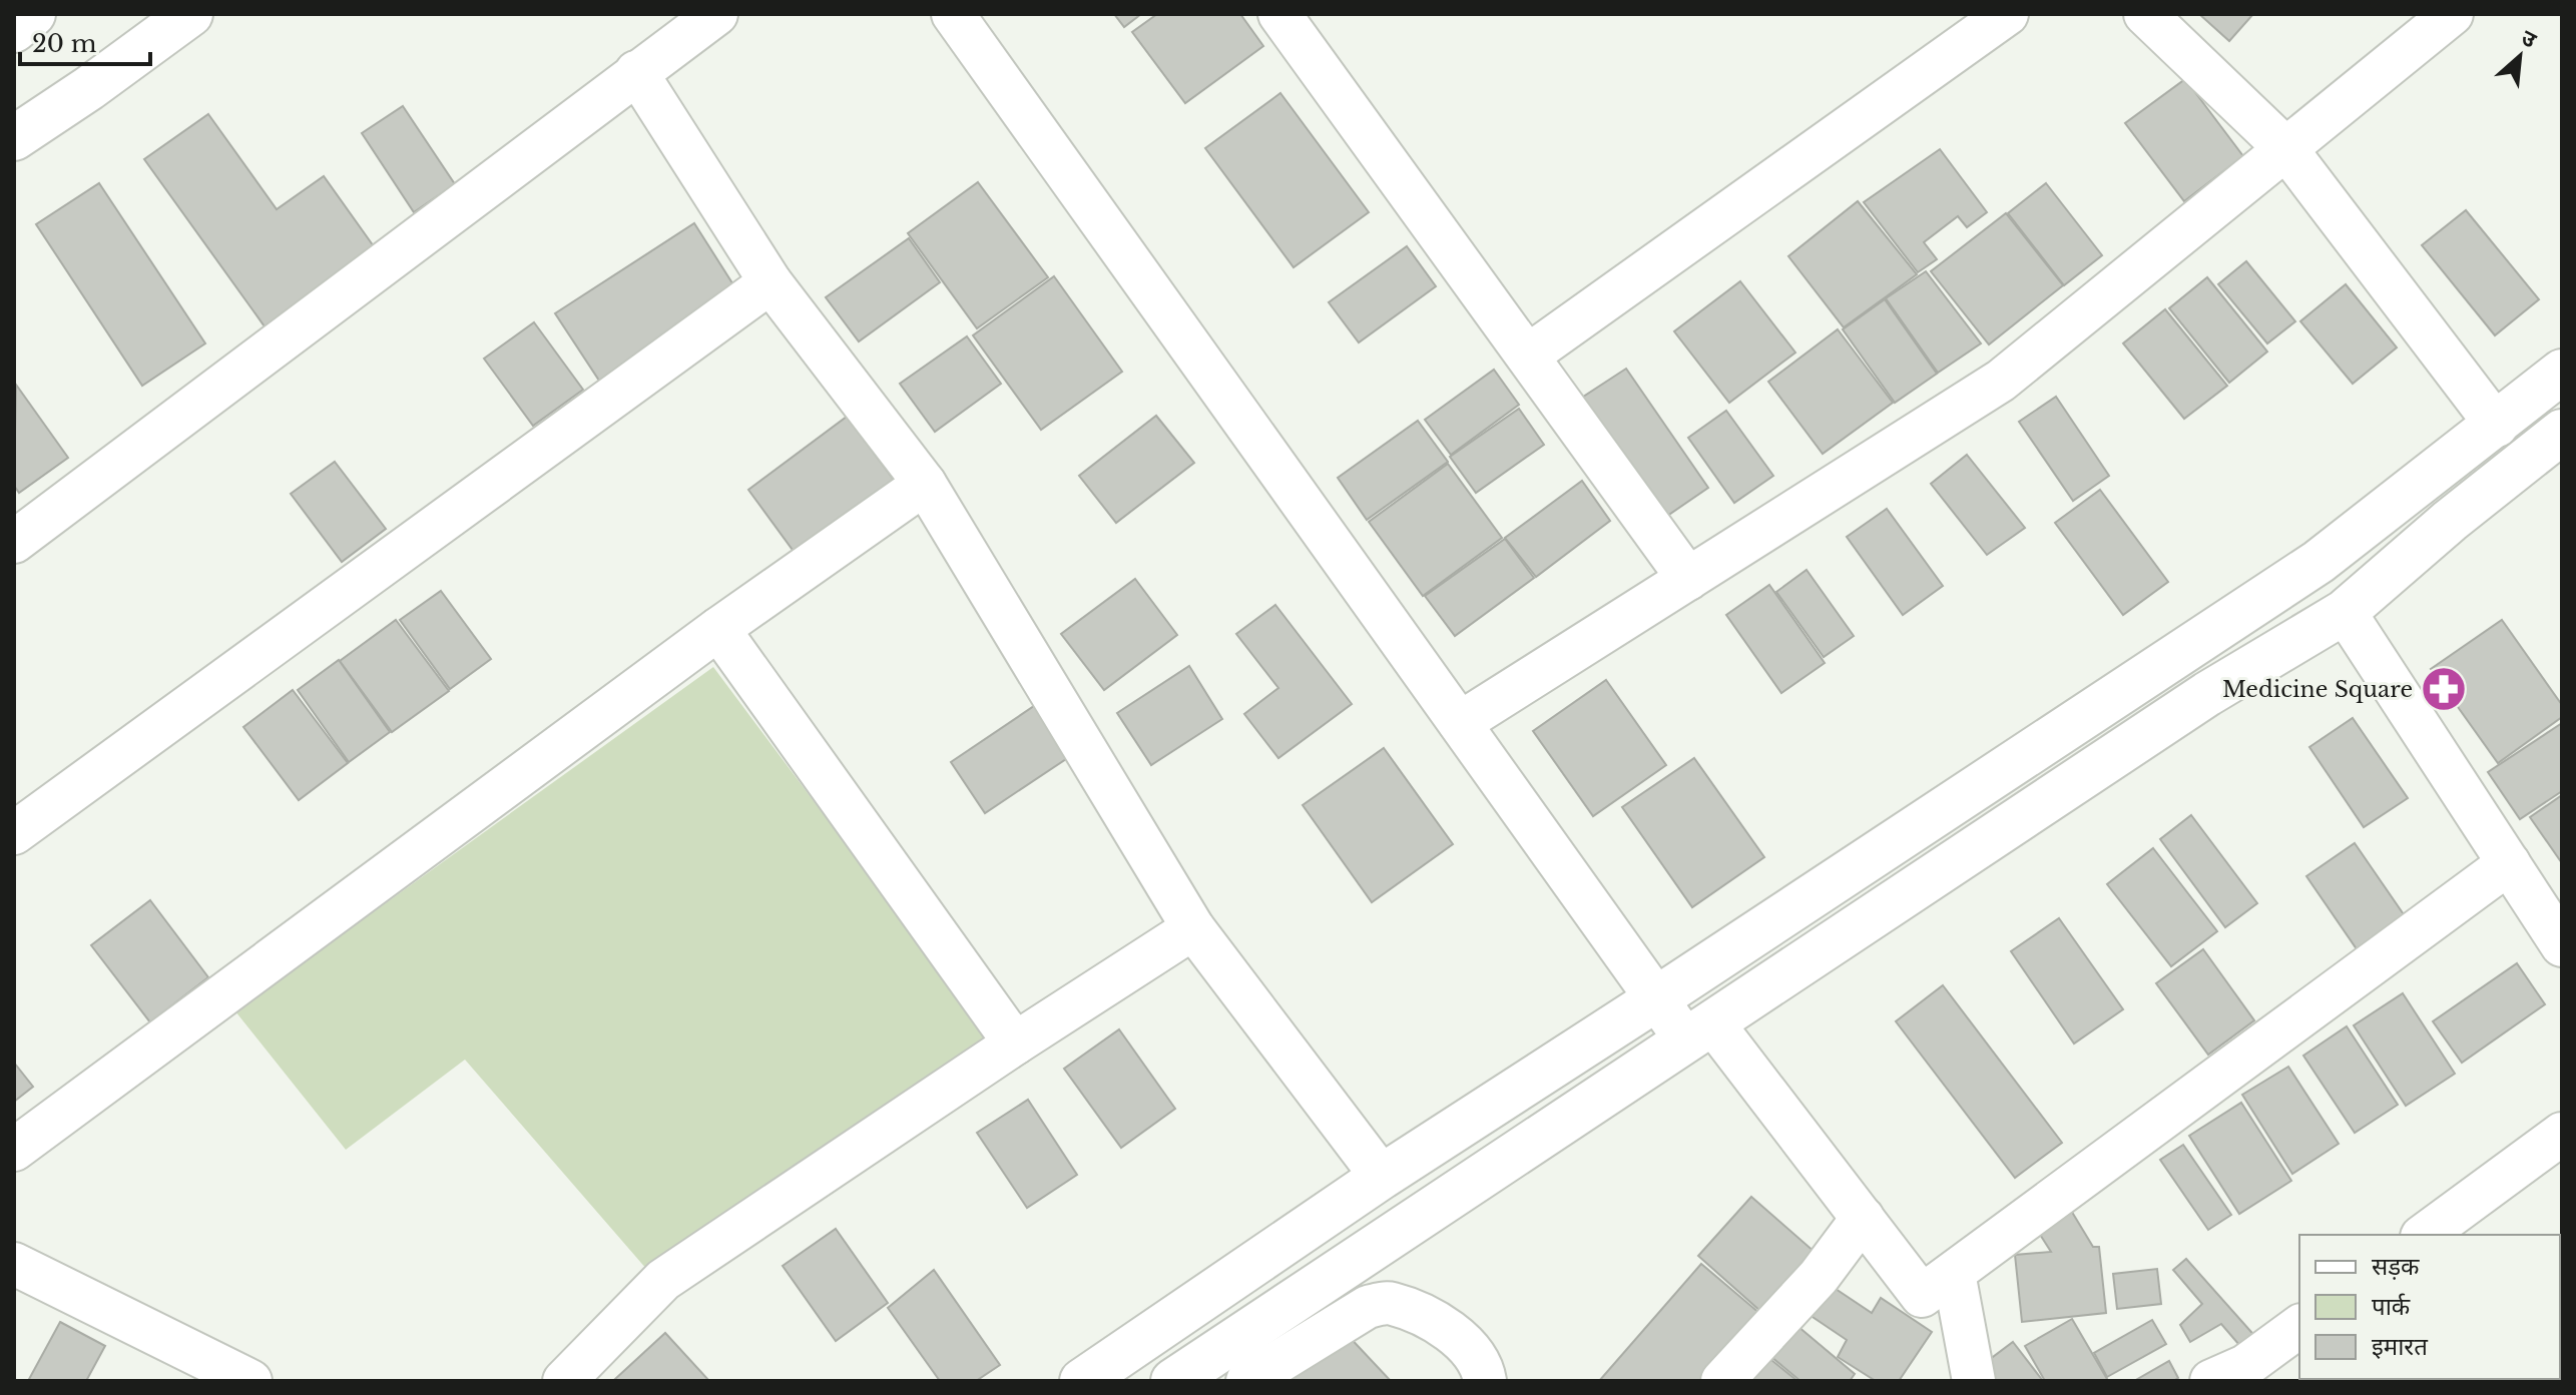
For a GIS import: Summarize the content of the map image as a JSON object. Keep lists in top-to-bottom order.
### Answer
{
  "places": {
    "pharmacy": ["Medicine Square"]
  },
  "legend": ["सड़क", "पार्क", "इमारत"],
  "scale_bar": "20 m",
  "north": "top right"
}
